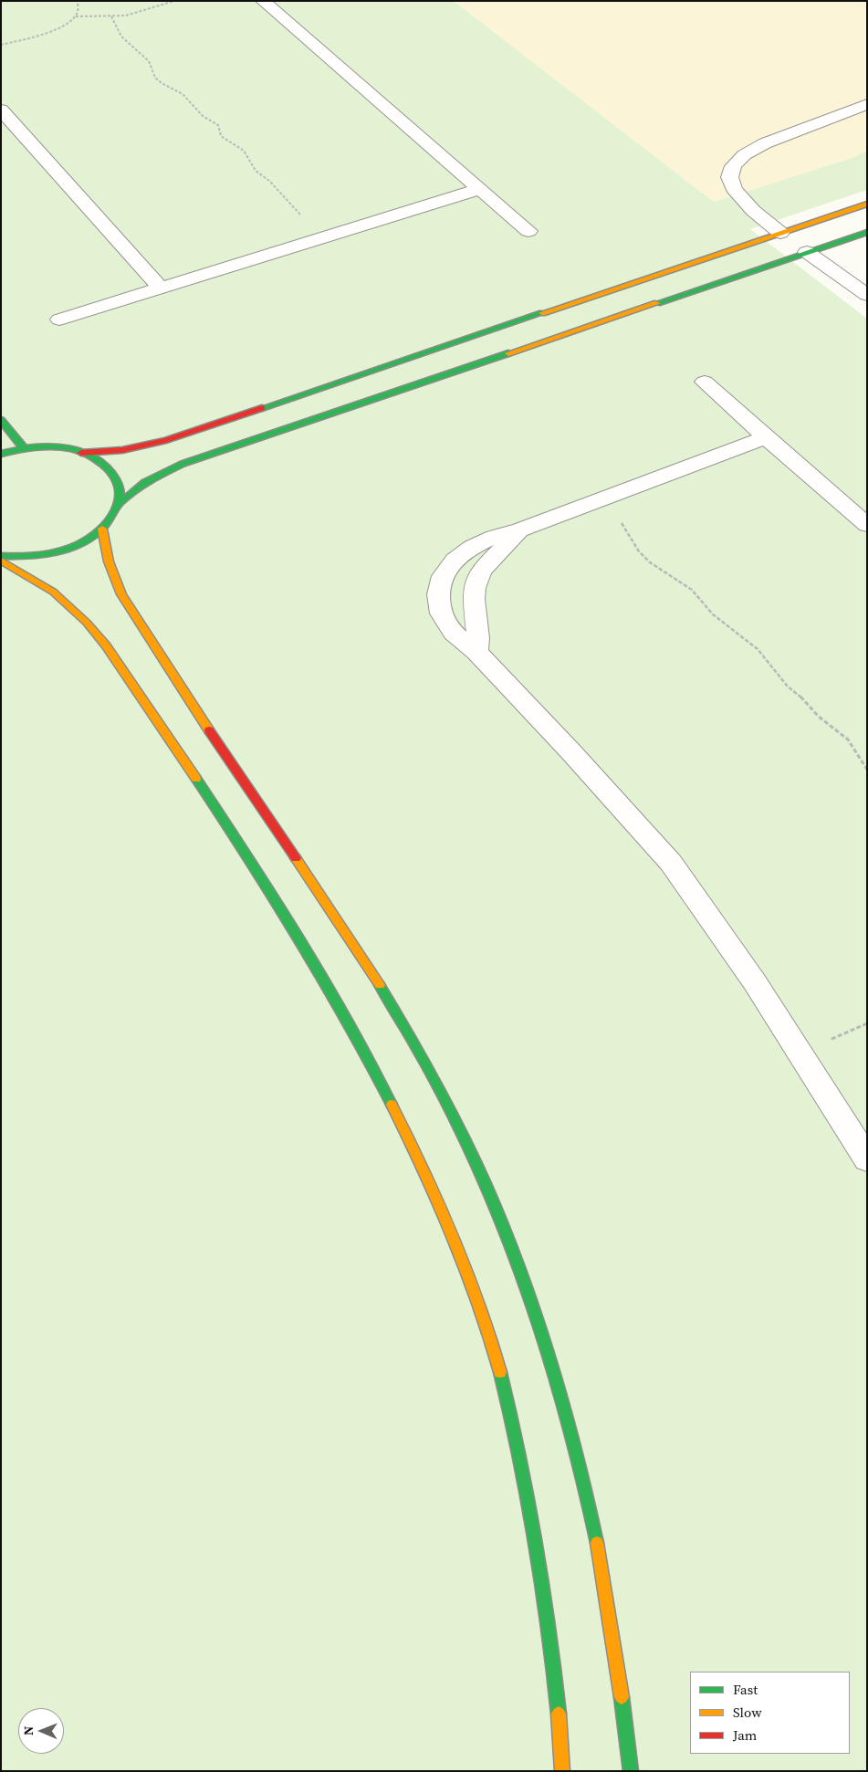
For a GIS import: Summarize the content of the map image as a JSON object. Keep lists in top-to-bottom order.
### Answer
{
  "legend": ["Fast", "Slow", "Jam"],
  "north": "left"
}
